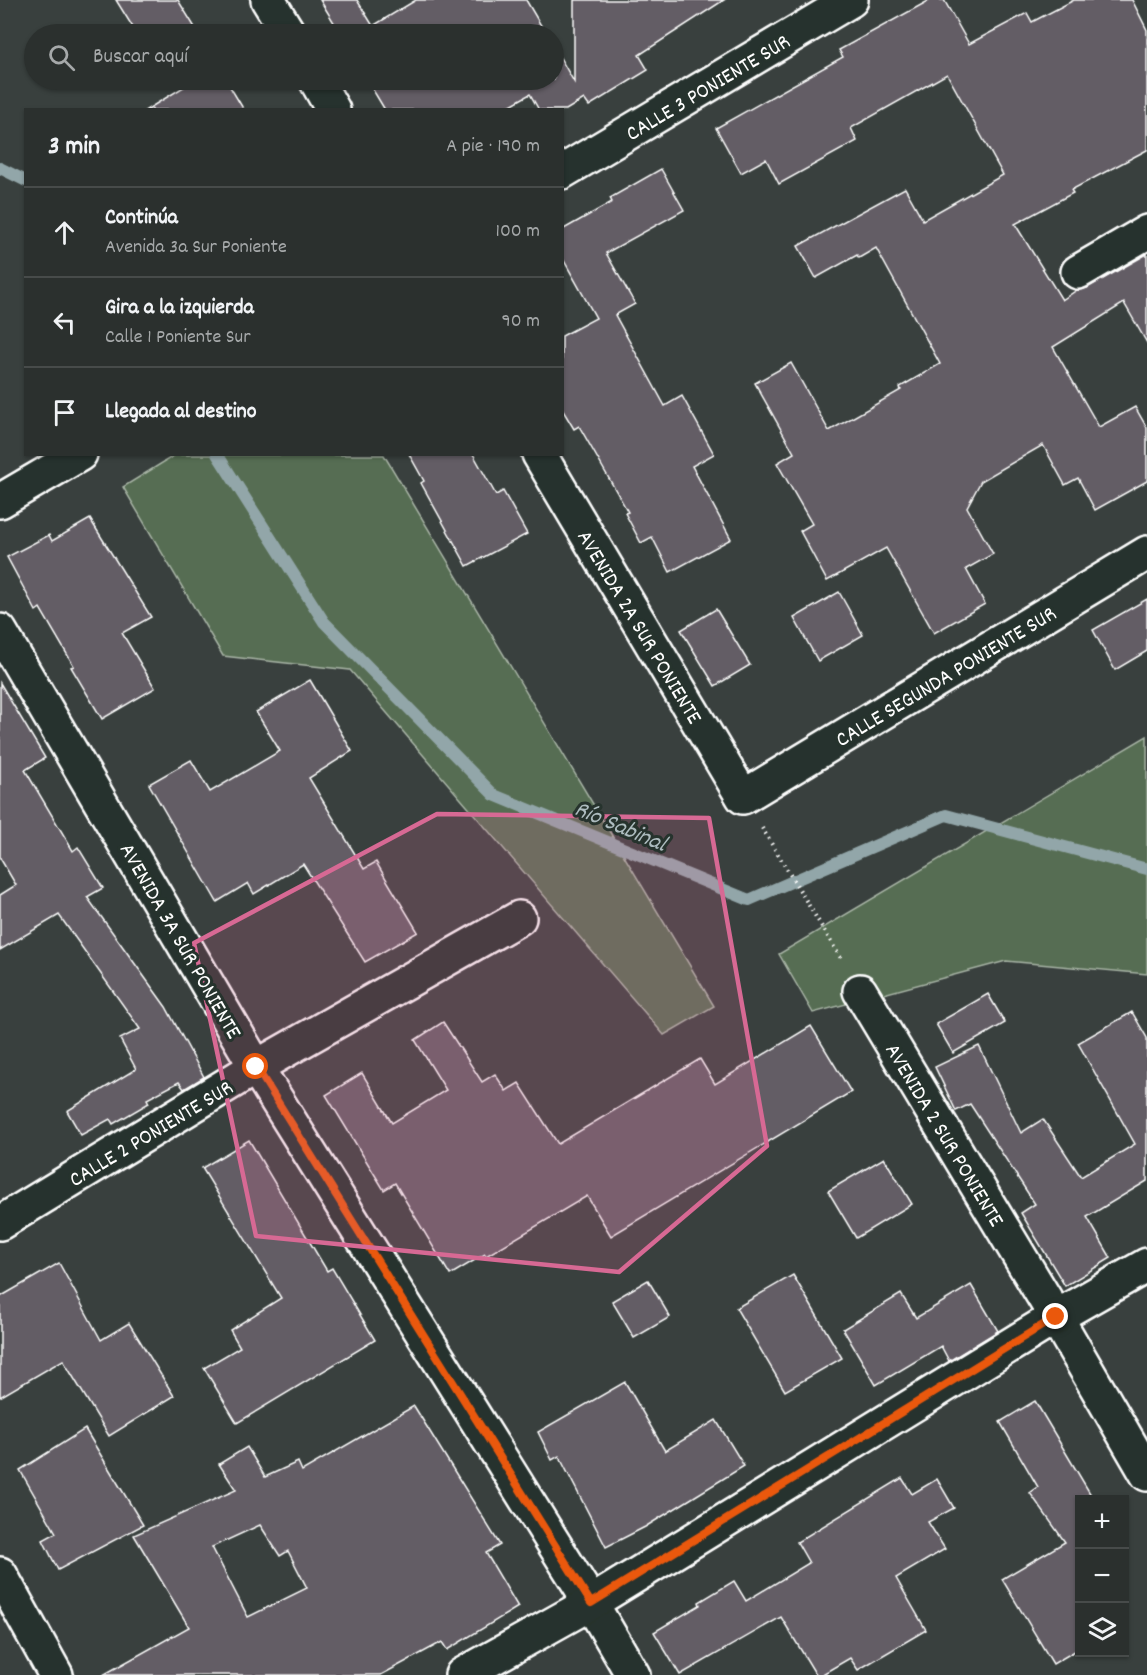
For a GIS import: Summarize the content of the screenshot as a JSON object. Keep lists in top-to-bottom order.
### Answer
{
  "streets": {
    "street": [
      "CALLE 3 PONIENTE SUR",
      "AVENIDA 2A SUR PONIENTE",
      "CALLE SEGUNDA PONIENTE SUR",
      "AVENIDA 3A SUR PONIENTE",
      "CALLE 2 PONIENTE SUR",
      "AVENIDA 2 SUR PONIENTE"
    ]
  },
  "crossings": [
    ["AVENIDA 2A SUR PONIENTE", "CALLE SEGUNDA PONIENTE SUR"],
    ["AVENIDA 3A SUR PONIENTE", "CALLE 2 PONIENTE SUR"]
  ],
  "water": ["Río Sabinal"],
  "page": {
    "search": "Buscar aquí",
    "heading": ["3 min", "A pie · 190 m"],
    "list": [
      ["Continúa", "Avenida 3a Sur Poniente", "100 m"],
      ["Gira a la izquierda", "Calle 1 Poniente Sur", "90 m"],
      "Llegada al destino"
    ],
    "map_buttons": ["+", "−"]
  }
}
